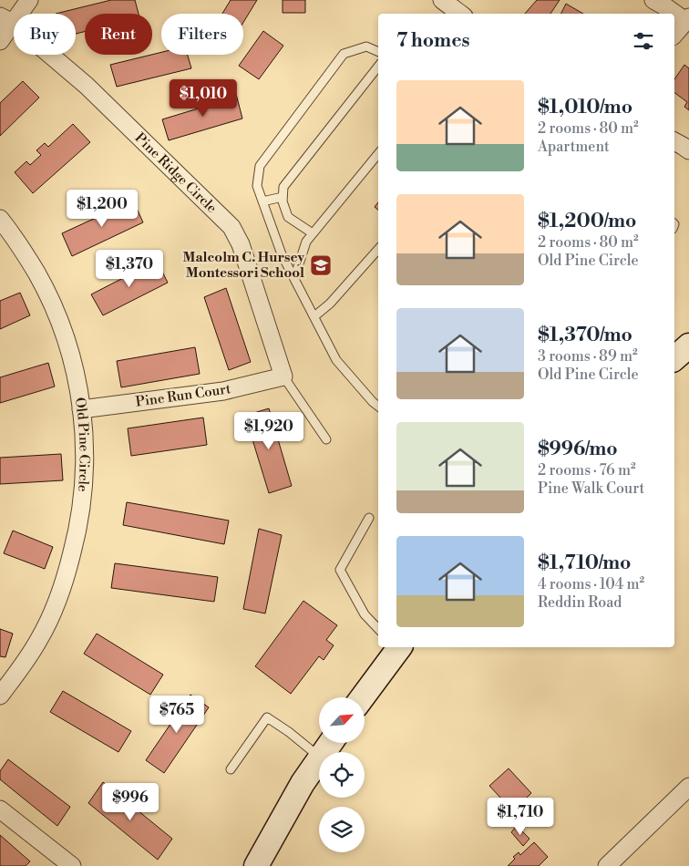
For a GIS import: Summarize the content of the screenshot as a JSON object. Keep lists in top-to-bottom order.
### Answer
{
  "streets": {
    "street": ["Pine Ridge Circle", "Pine Run Court", "Old Pine Circle"]
  },
  "crossings": [
    ["Pine Ridge Circle", "Pine Run Court"],
    ["Pine Run Court", "Old Pine Circle"]
  ],
  "places": {
    "school or university": ["Malcolm C. Hursey Montessori School"]
  },
  "north": "top right",
  "page": {
    "chip": ["Buy", "Rent", "Filters"],
    "heading": "7 homes",
    "list": [
      {
        "name": "$1,010/mo",
        "note": "2 rooms · 80 m² · Apartment"
      },
      {
        "name": "$1,200/mo",
        "note": "2 rooms · 80 m² · Old Pine Circle"
      },
      {
        "name": "$1,370/mo",
        "note": "3 rooms · 89 m² · Old Pine Circle"
      },
      {
        "name": "$996/mo",
        "note": "2 rooms · 76 m² · Pine Walk Court"
      },
      {
        "name": "$1,710/mo",
        "note": "4 rooms · 104 m² · Reddin Road"
      }
    ],
    "price": [
      "$1,010",
      "$1,200",
      "$1,370",
      "$1,920",
      "$765",
      "$996",
      "$1,710"
    ]
  }
}
